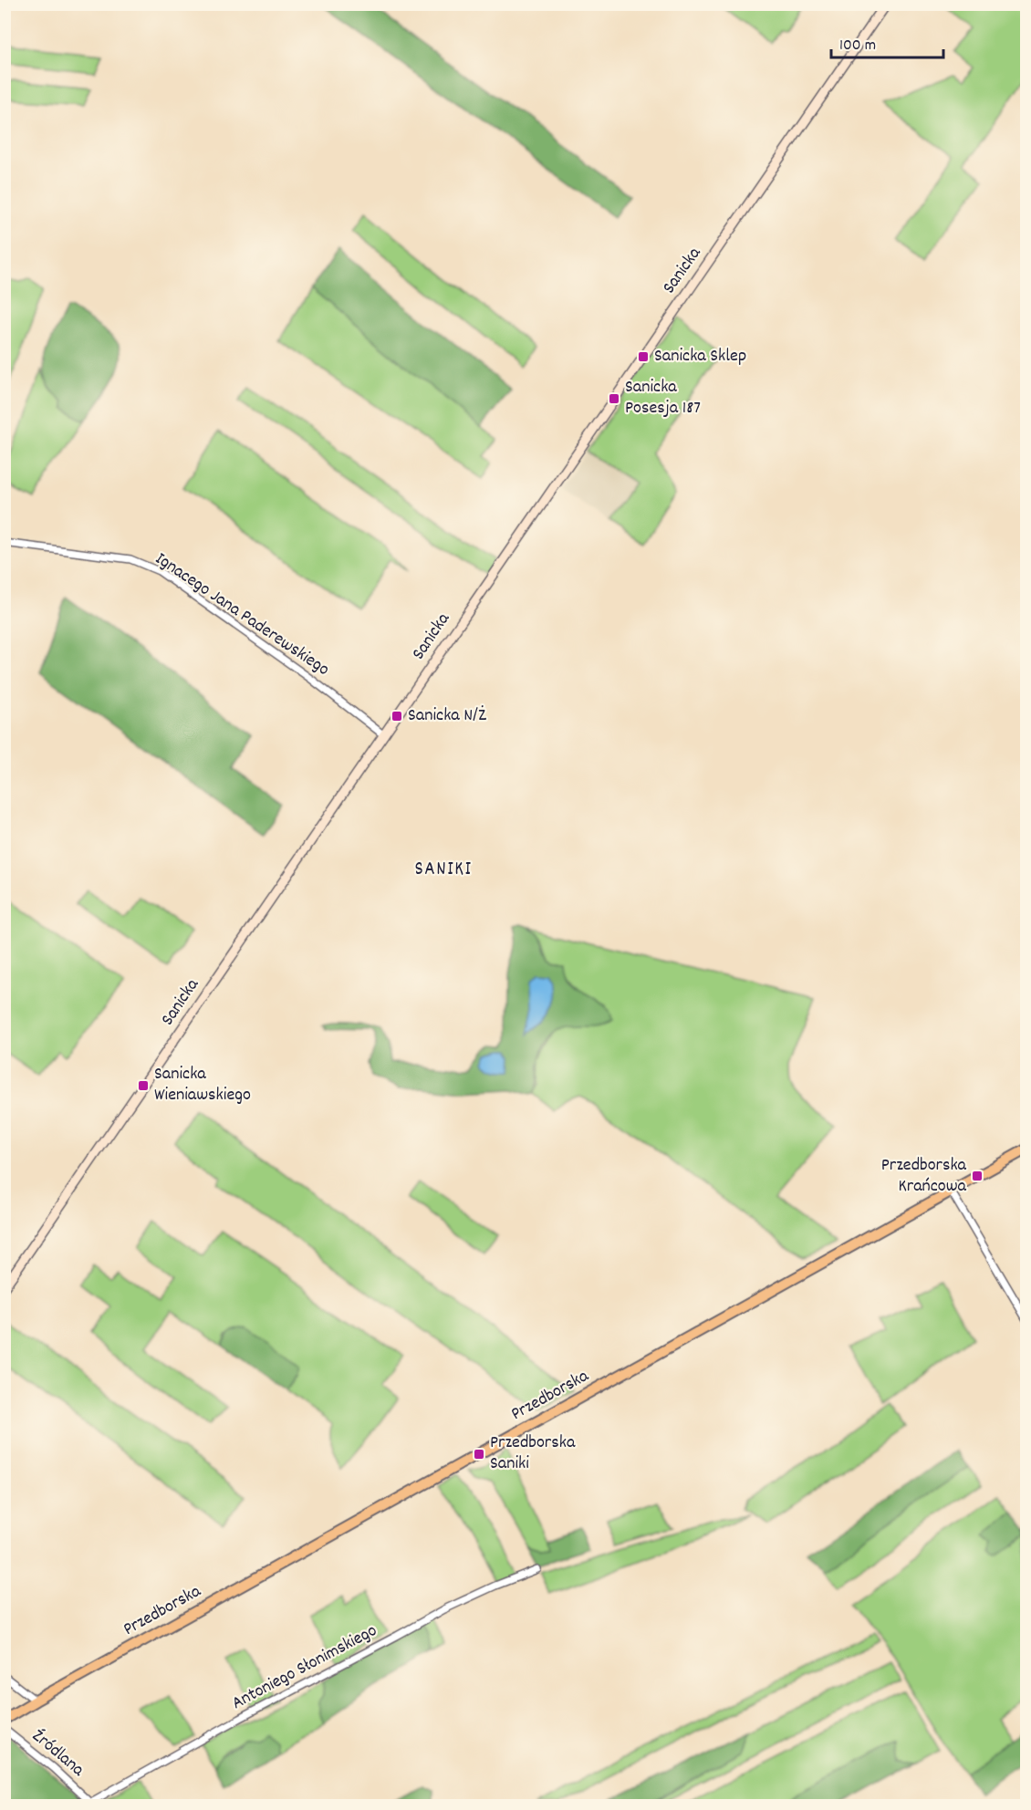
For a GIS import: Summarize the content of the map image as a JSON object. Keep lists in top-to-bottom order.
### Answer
{
  "streets": {
    "main road": ["Przedborska"],
    "street": [
      "Sanicka",
      "Ignacego Jana Paderewskiego",
      "Antoniego Słonimskiego",
      "Źródlana"
    ]
  },
  "crossings": [
    ["Sanicka", "Ignacego Jana Paderewskiego"],
    ["Antoniego Słonimskiego", "Źródlana"]
  ],
  "districts": ["SANIKI"],
  "places": {
    "transit": [
      "Sanicka Sklep",
      "Sanicka Posesja 187",
      "Sanicka N/Ż",
      "Sanicka Wieniawskiego",
      "Przedborska Krańcowa",
      "Przedborska Saniki"
    ]
  },
  "scale_bar": "100 m"
}
